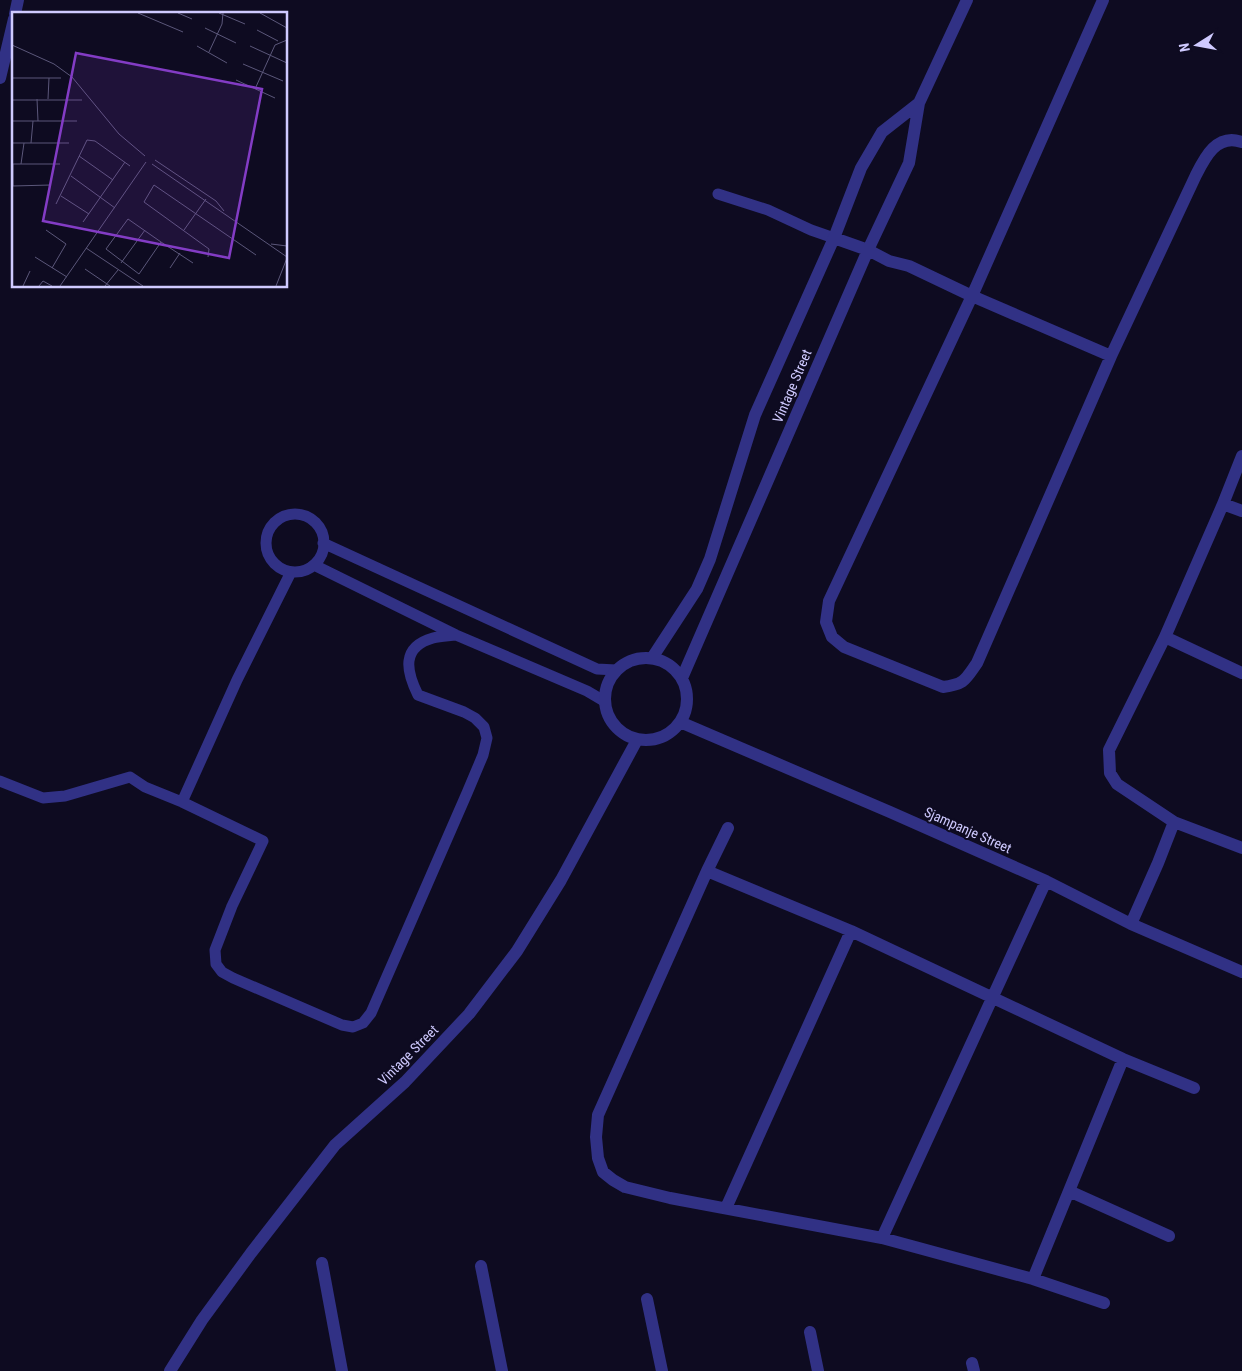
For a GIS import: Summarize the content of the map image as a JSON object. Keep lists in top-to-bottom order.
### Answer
{
  "streets": {
    "street": ["Vintage Street", "Sjampanje Street"]
  },
  "crossings": [
    ["Vintage Street", "Sjampanje Street"]
  ],
  "north": "left"
}
